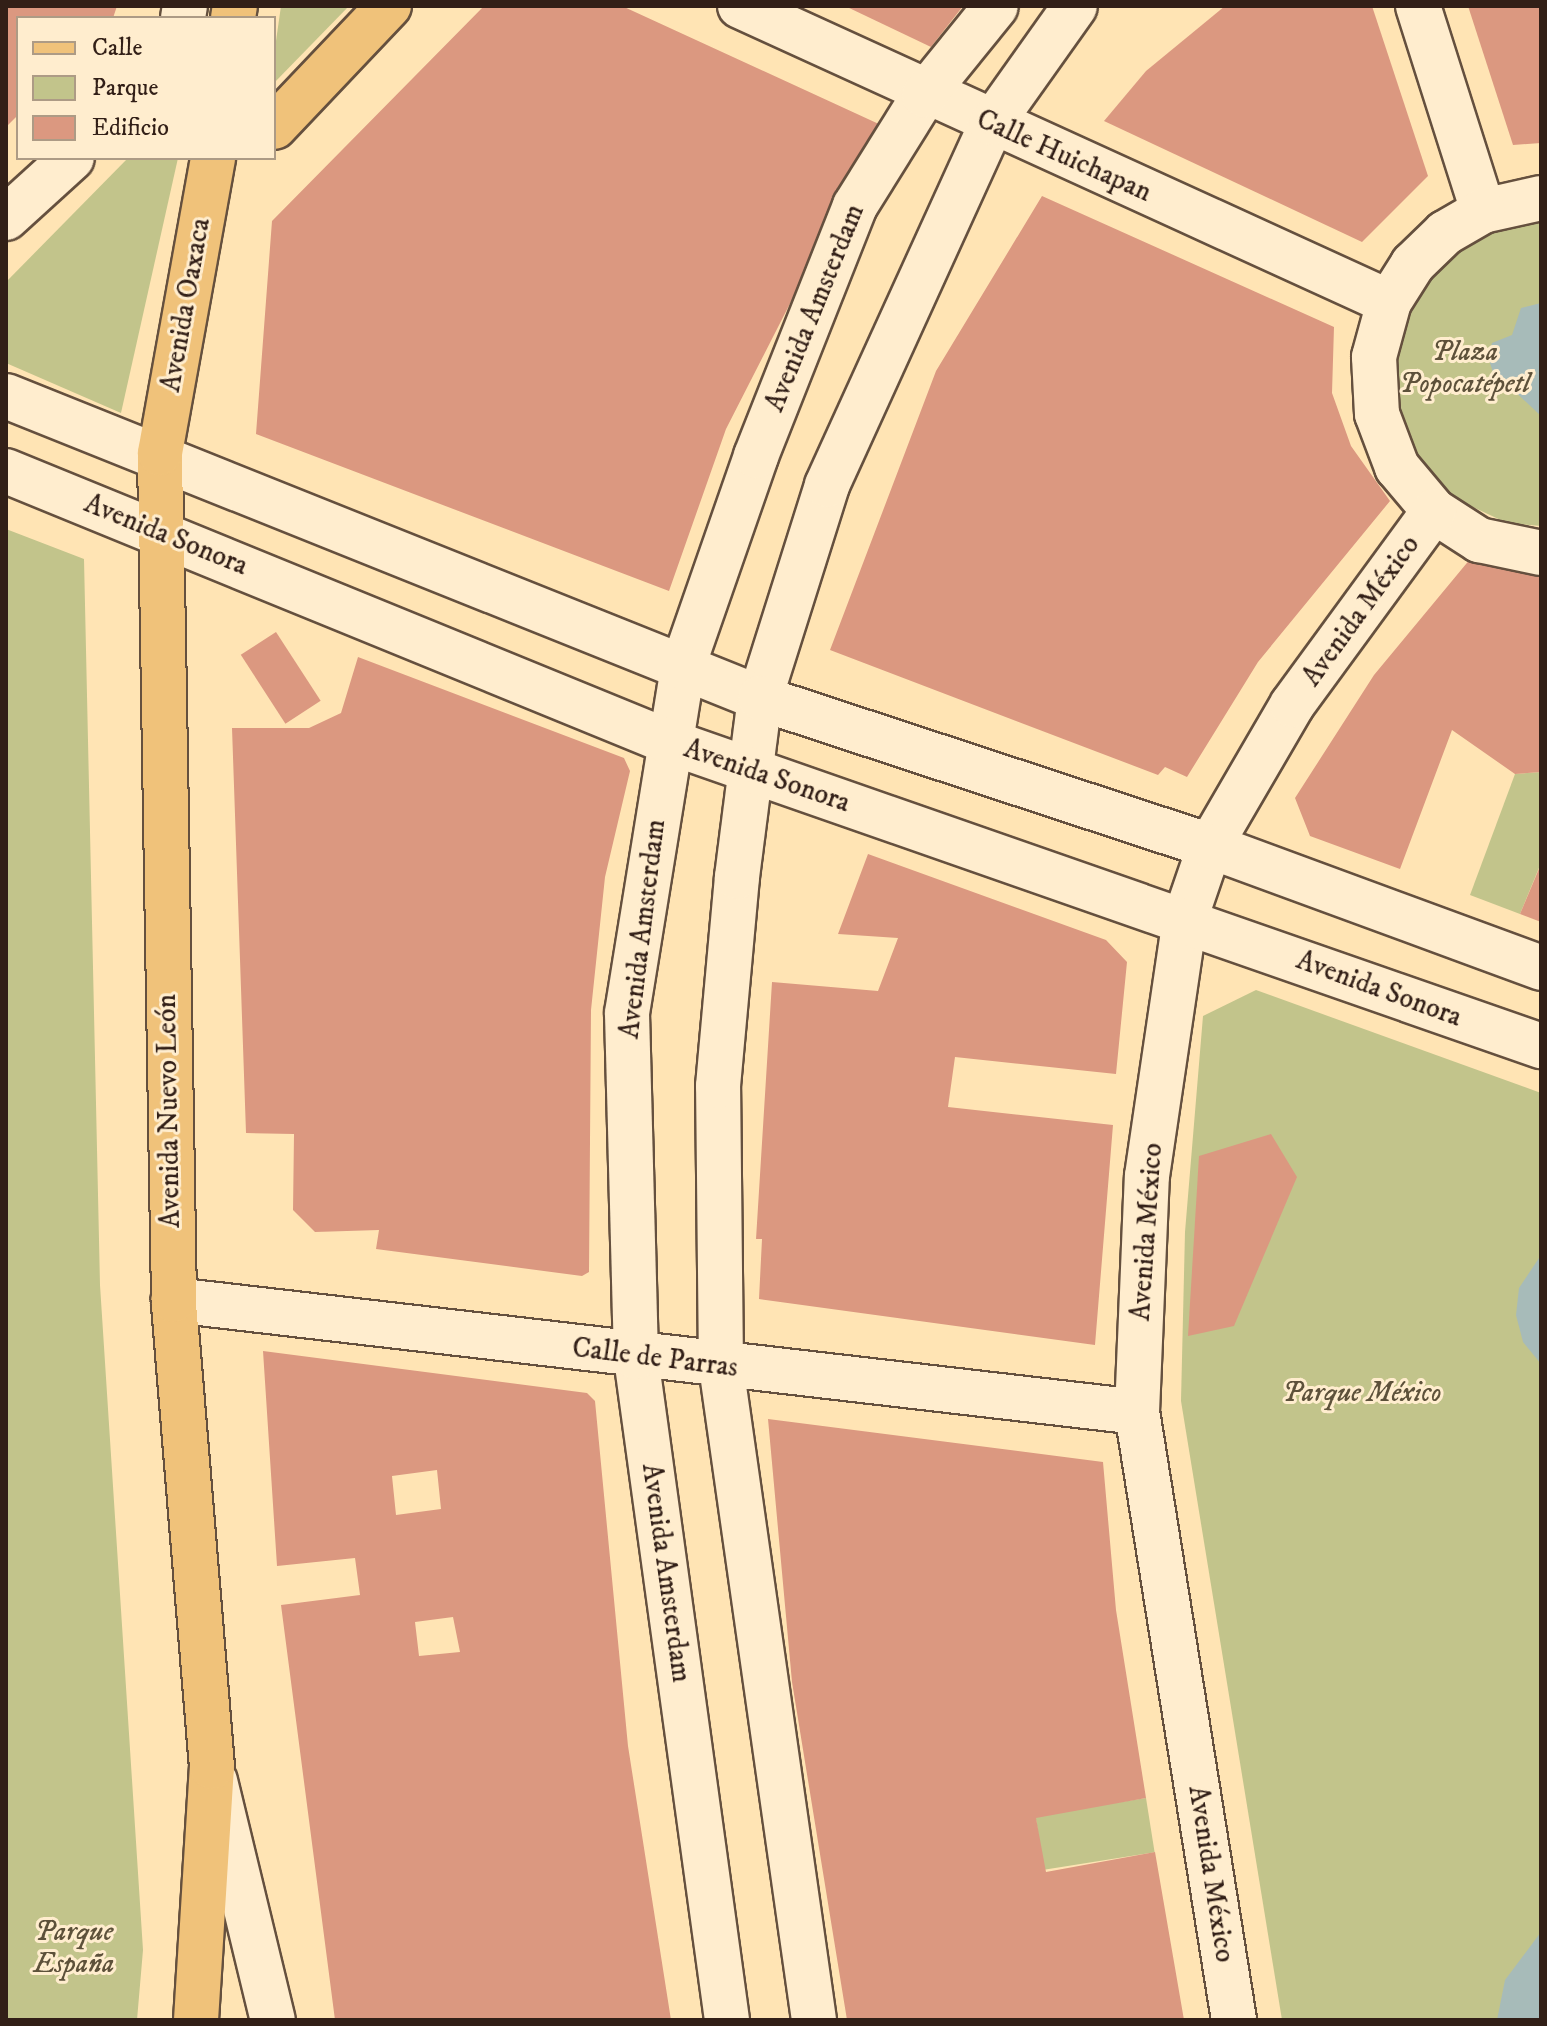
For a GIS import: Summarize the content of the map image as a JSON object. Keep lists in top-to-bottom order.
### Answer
{
  "streets": {
    "main road": ["Avenida Oaxaca", "Avenida Nuevo León"],
    "street": [
      "Calle Huichapan",
      "Avenida Amsterdam",
      "Avenida Sonora",
      "Avenida México",
      "Calle de Parras"
    ]
  },
  "crossings": [
    ["Calle Huichapan", "Avenida Amsterdam"],
    ["Avenida Oaxaca", "Avenida Nuevo León"],
    ["Avenida Amsterdam", "Avenida Sonora"],
    ["Avenida Amsterdam", "Calle de Parras"],
    ["Avenida Sonora", "Avenida México"],
    ["Avenida Sonora", "Avenida Nuevo León"],
    ["Avenida México", "Calle de Parras"],
    ["Avenida Nuevo León", "Calle de Parras"]
  ],
  "parks": ["Plaza Popocatépetl", "Parque México", "Parque España"],
  "legend": ["Calle", "Parque", "Edificio"]
}
